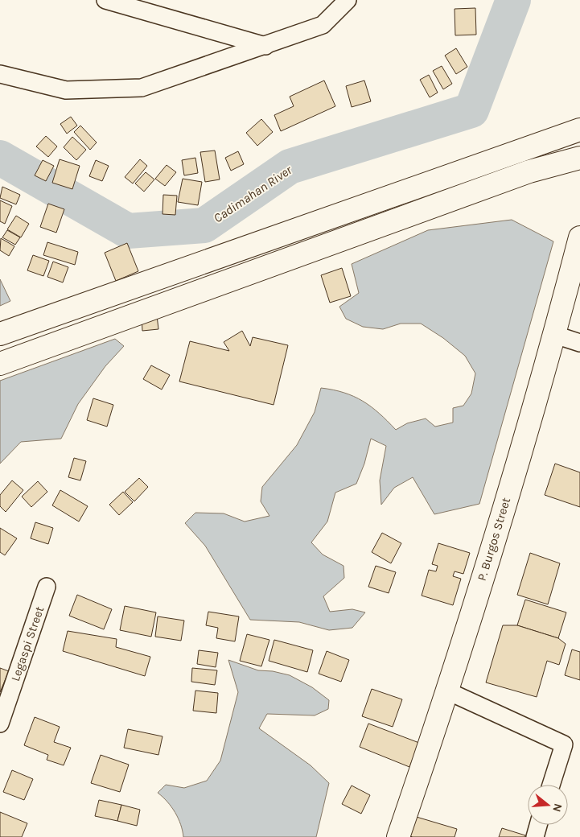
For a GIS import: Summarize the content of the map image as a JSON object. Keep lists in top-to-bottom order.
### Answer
{
  "streets": {
    "street": ["P. Burgos Street", "Legaspi Street"]
  },
  "water": ["Cadimahan River"],
  "north": "right"
}
